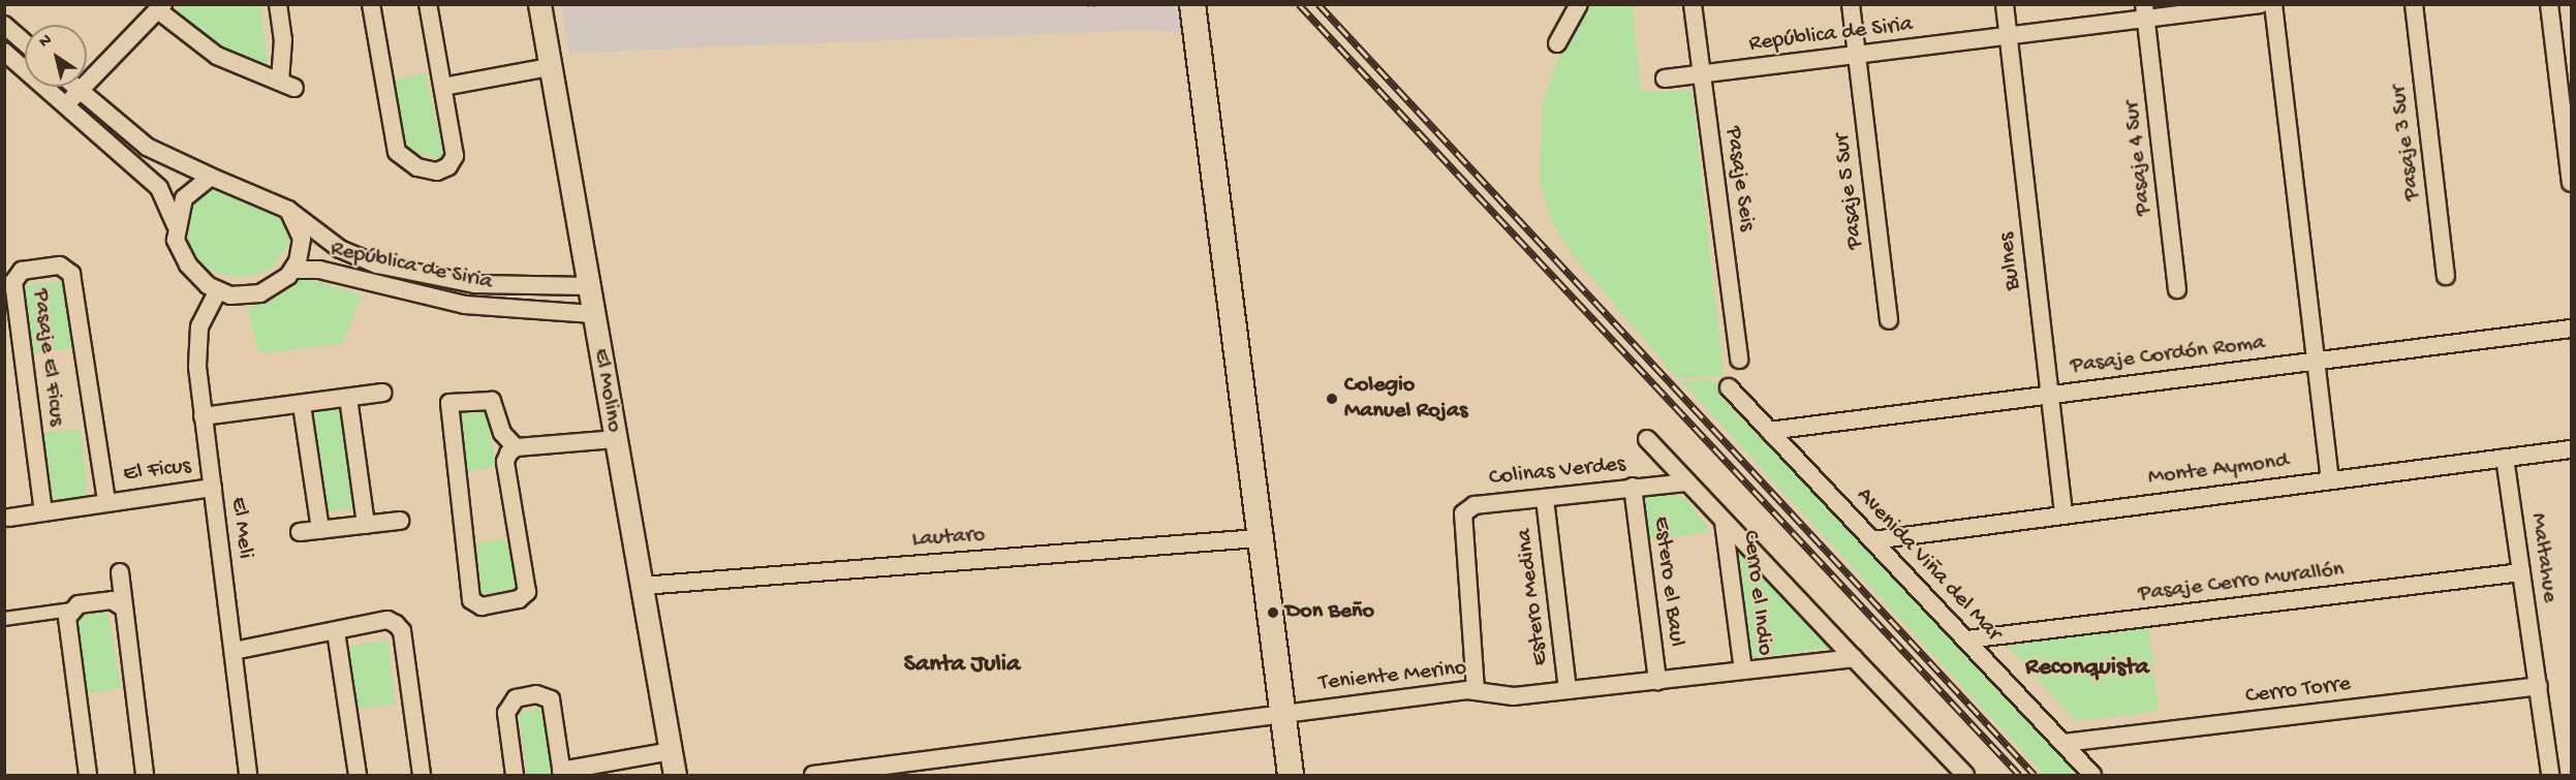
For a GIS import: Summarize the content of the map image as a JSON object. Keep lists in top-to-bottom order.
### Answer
{
  "streets": {
    "street": [
      "República de Siria",
      "Pasaje 3 Sur",
      "Pasaje 4 Sur",
      "Pasaje Seis",
      "Pasaje 5 Sur",
      "Bulnes",
      "Pasaje Cordón Roma",
      "Pasaje El Ficus",
      "El Molino",
      "Monte Aymond",
      "El Ficus",
      "Colinas Verdes",
      "El Meli",
      "Lautaro",
      "Maltahue",
      "Avenida Viña del Mar",
      "Estero el Baul",
      "Pasaje Cerro Murallón",
      "Cerro el Indio",
      "Estero Medina",
      "Teniente Merino",
      "Cerro Torre"
    ]
  },
  "crossings": [
    ["República de Siria", "Pasaje 4 Sur"],
    ["República de Siria", "Pasaje Seis"],
    ["República de Siria", "Pasaje 5 Sur"],
    ["República de Siria", "Bulnes"],
    ["República de Siria", "El Molino"],
    ["República de Siria", "El Meli"],
    ["Bulnes", "Pasaje Cordón Roma"],
    ["Bulnes", "Monte Aymond"],
    ["Pasaje Cordón Roma", "Avenida Viña del Mar"],
    ["Pasaje El Ficus", "El Ficus"],
    ["El Molino", "Lautaro"],
    ["Monte Aymond", "Maltahue"],
    ["Monte Aymond", "Avenida Viña del Mar"],
    ["El Ficus", "El Meli"],
    ["Colinas Verdes", "Estero el Baul"],
    ["Colinas Verdes", "Estero Medina"],
    ["Colinas Verdes", "Teniente Merino"],
    ["Maltahue", "Pasaje Cerro Murallón"],
    ["Maltahue", "Cerro Torre"],
    ["Avenida Viña del Mar", "Pasaje Cerro Murallón"],
    ["Avenida Viña del Mar", "Cerro Torre"],
    ["Estero el Baul", "Teniente Merino"],
    ["Cerro el Indio", "Teniente Merino"],
    ["Estero Medina", "Teniente Merino"]
  ],
  "districts": ["Santa Julia", "Reconquista"],
  "places": ["Colegio Manuel Rojas", "Don Beño"],
  "north": "top left"
}
